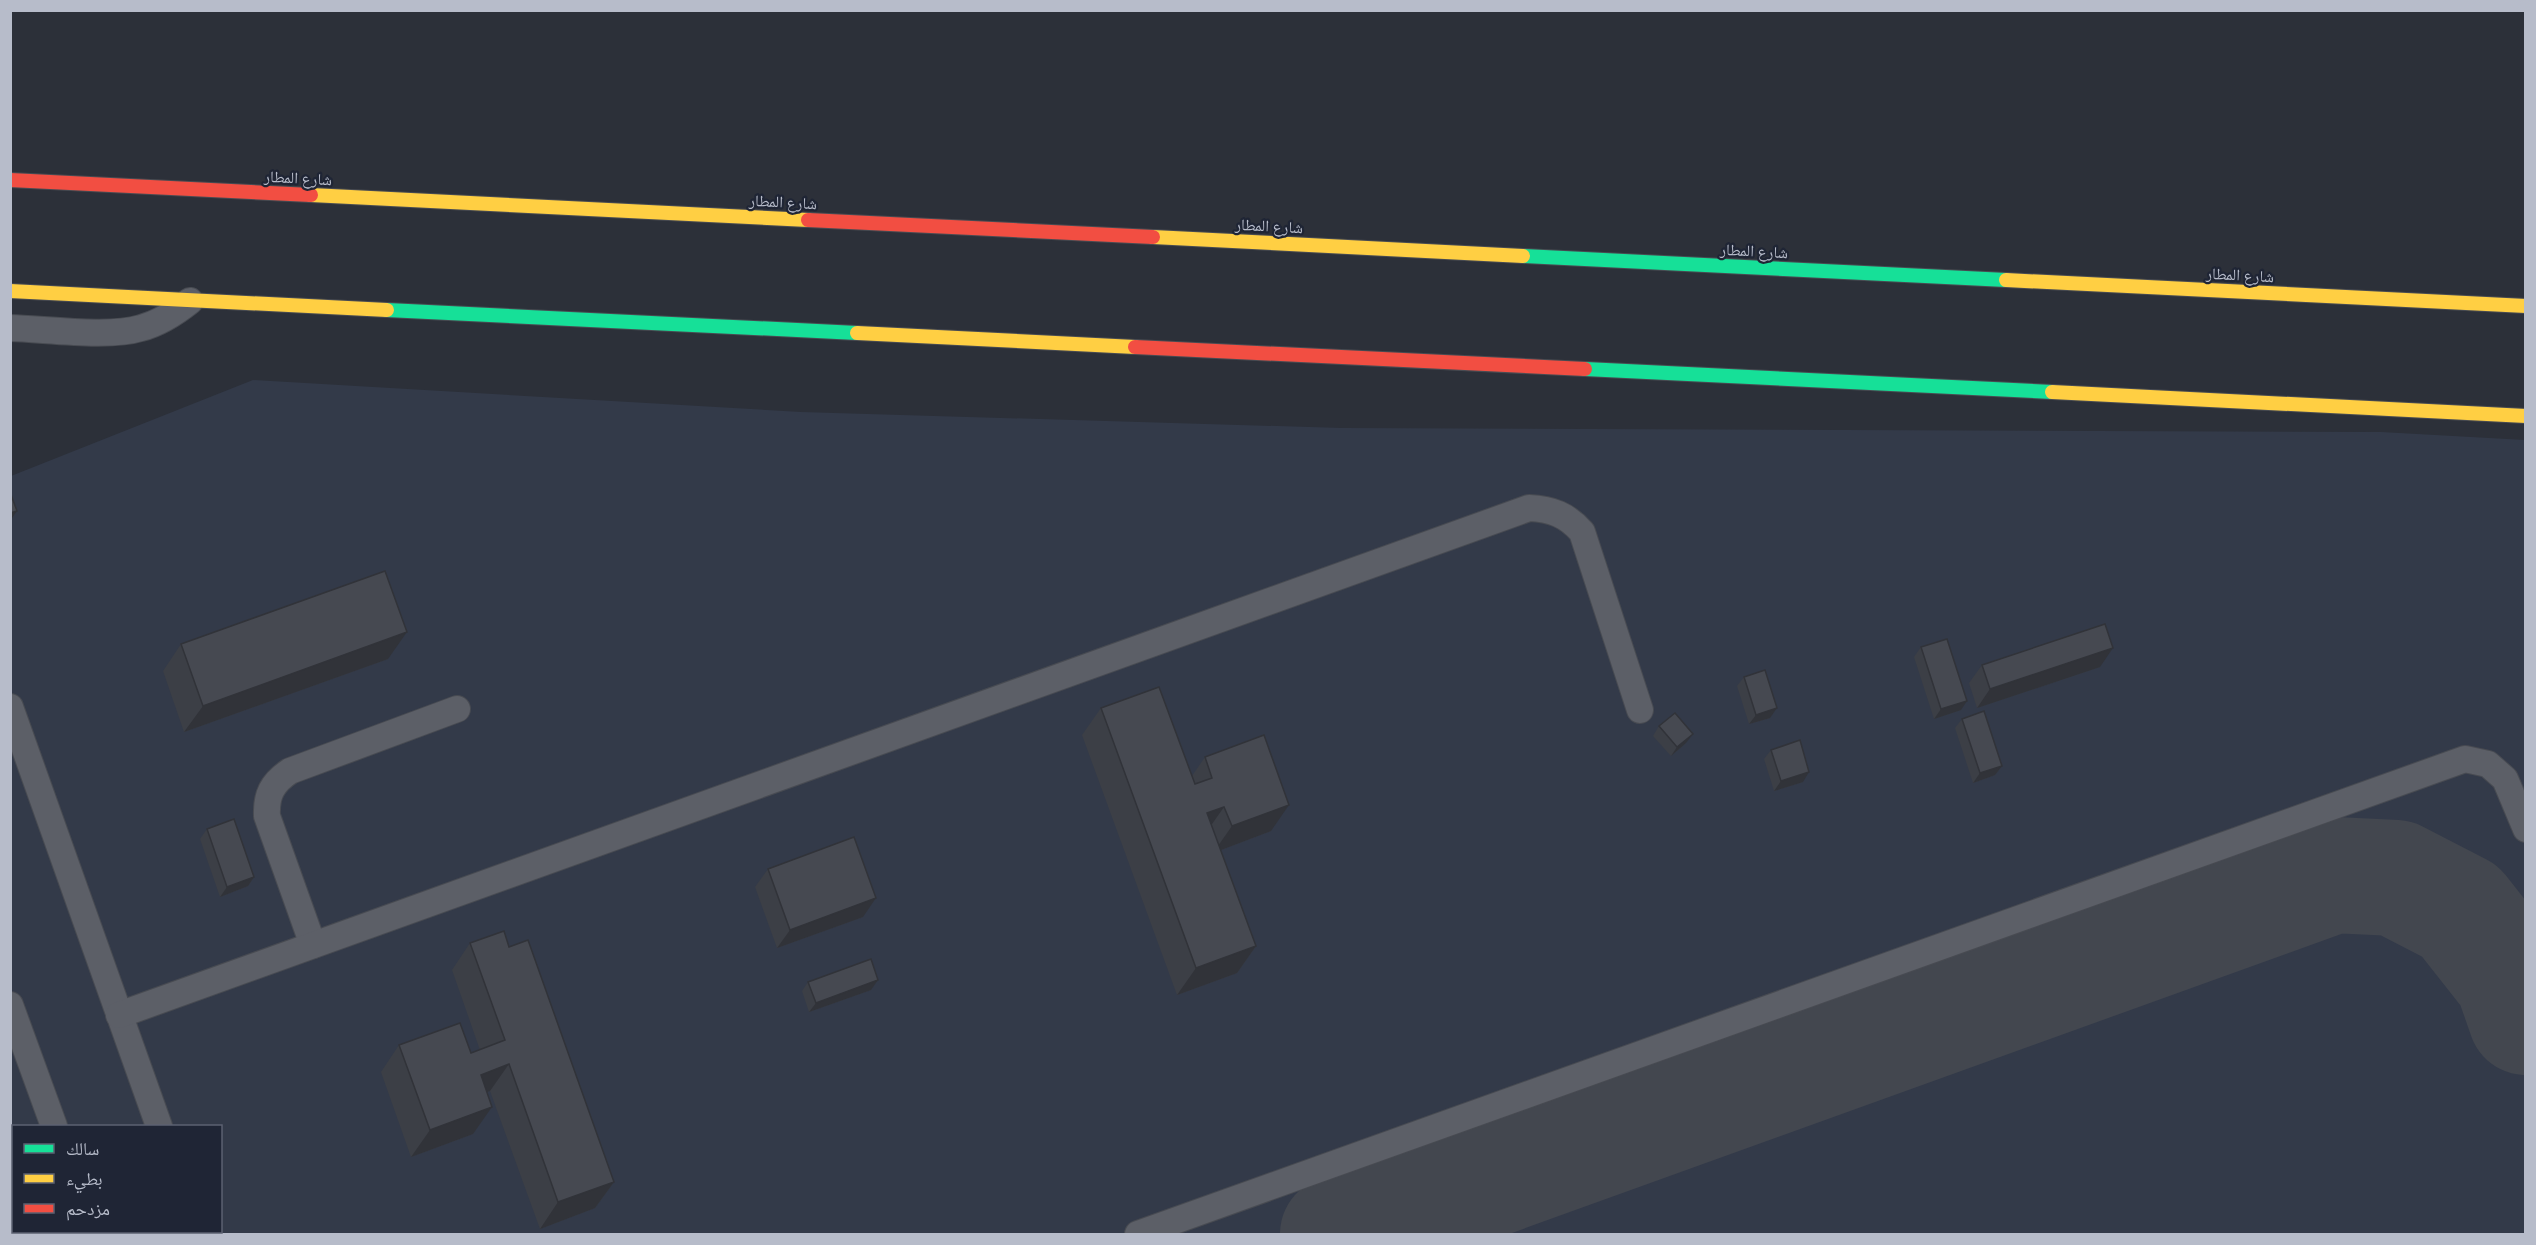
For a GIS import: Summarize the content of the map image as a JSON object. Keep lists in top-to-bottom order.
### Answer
{
  "streets": {
    "main road": ["شارع المطار"]
  },
  "legend": ["سالك", "بطيء", "مزدحم"]
}
